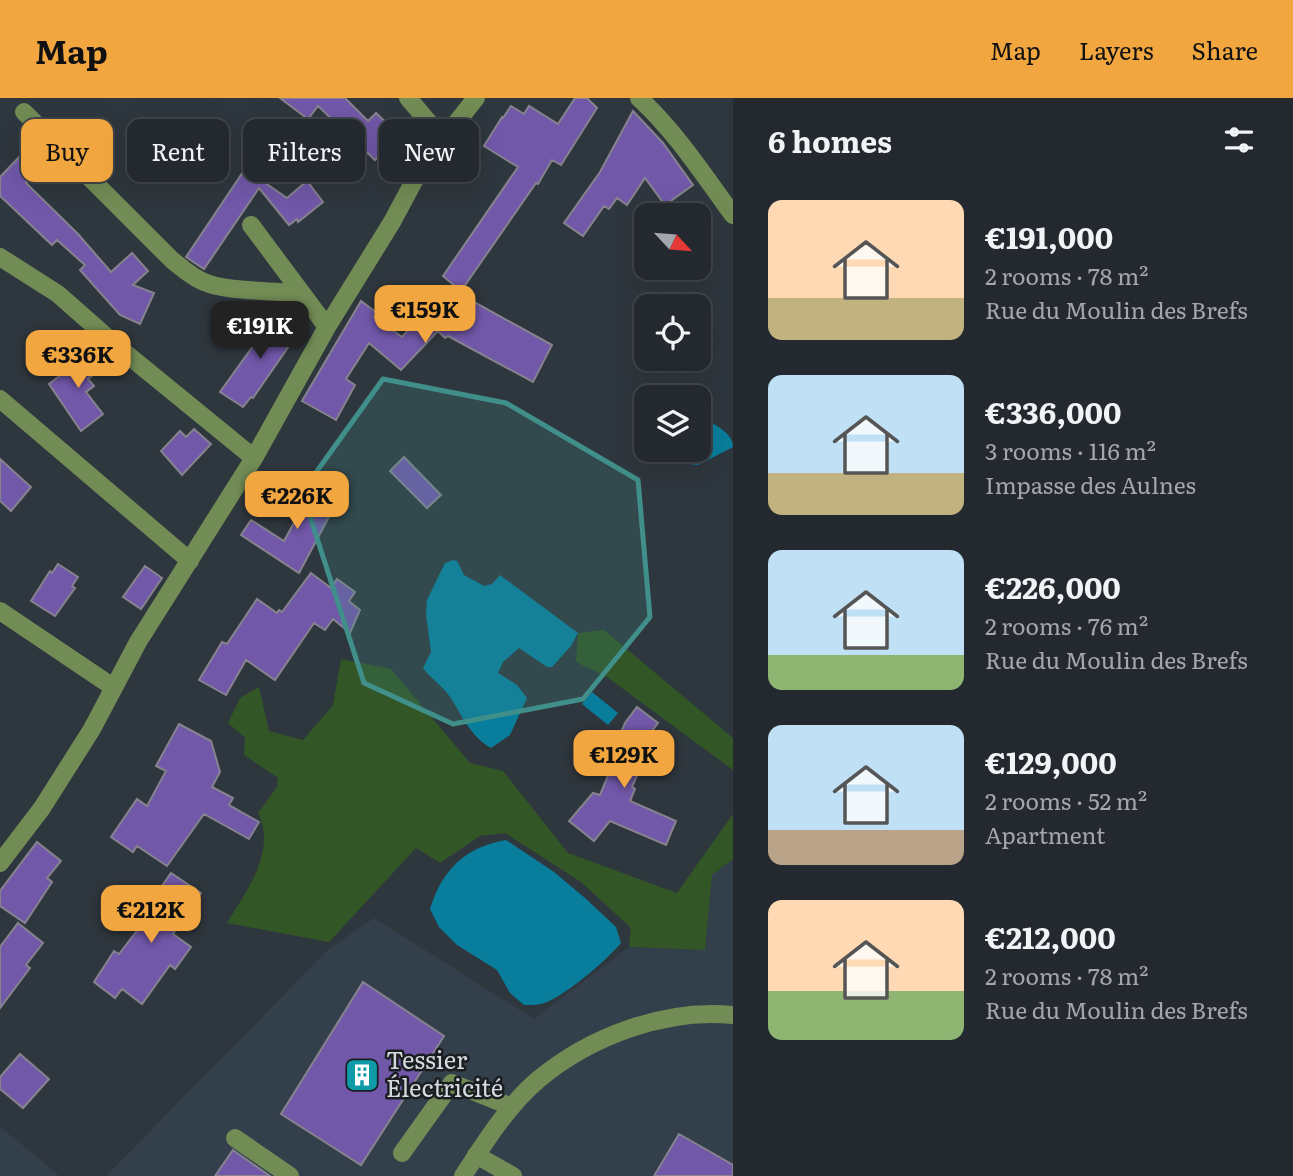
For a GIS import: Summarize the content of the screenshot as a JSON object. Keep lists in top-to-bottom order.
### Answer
{
  "places": {
    "building": ["Tessier Électricité"]
  },
  "north": "bottom right",
  "page": {
    "header": "Map",
    "nav": ["Map", "Layers", "Share"],
    "heading": "6 homes",
    "chip": [
      "Buy",
      "Rent",
      "Filters",
      "New"
    ],
    "list": [
      {
        "name": "€191,000",
        "note": "2 rooms · 78 m² · Rue du Moulin des Brefs"
      },
      {
        "name": "€336,000",
        "note": "3 rooms · 116 m² · Impasse des Aulnes"
      },
      {
        "name": "€226,000",
        "note": "2 rooms · 76 m² · Rue du Moulin des Brefs"
      },
      {
        "name": "€129,000",
        "note": "2 rooms · 52 m² · Apartment"
      },
      {
        "name": "€212,000",
        "note": "2 rooms · 78 m² · Rue du Moulin des Brefs"
      }
    ],
    "price": [
      "€159K",
      "€191K",
      "€336K",
      "€226K",
      "€129K",
      "€212K"
    ]
  }
}
